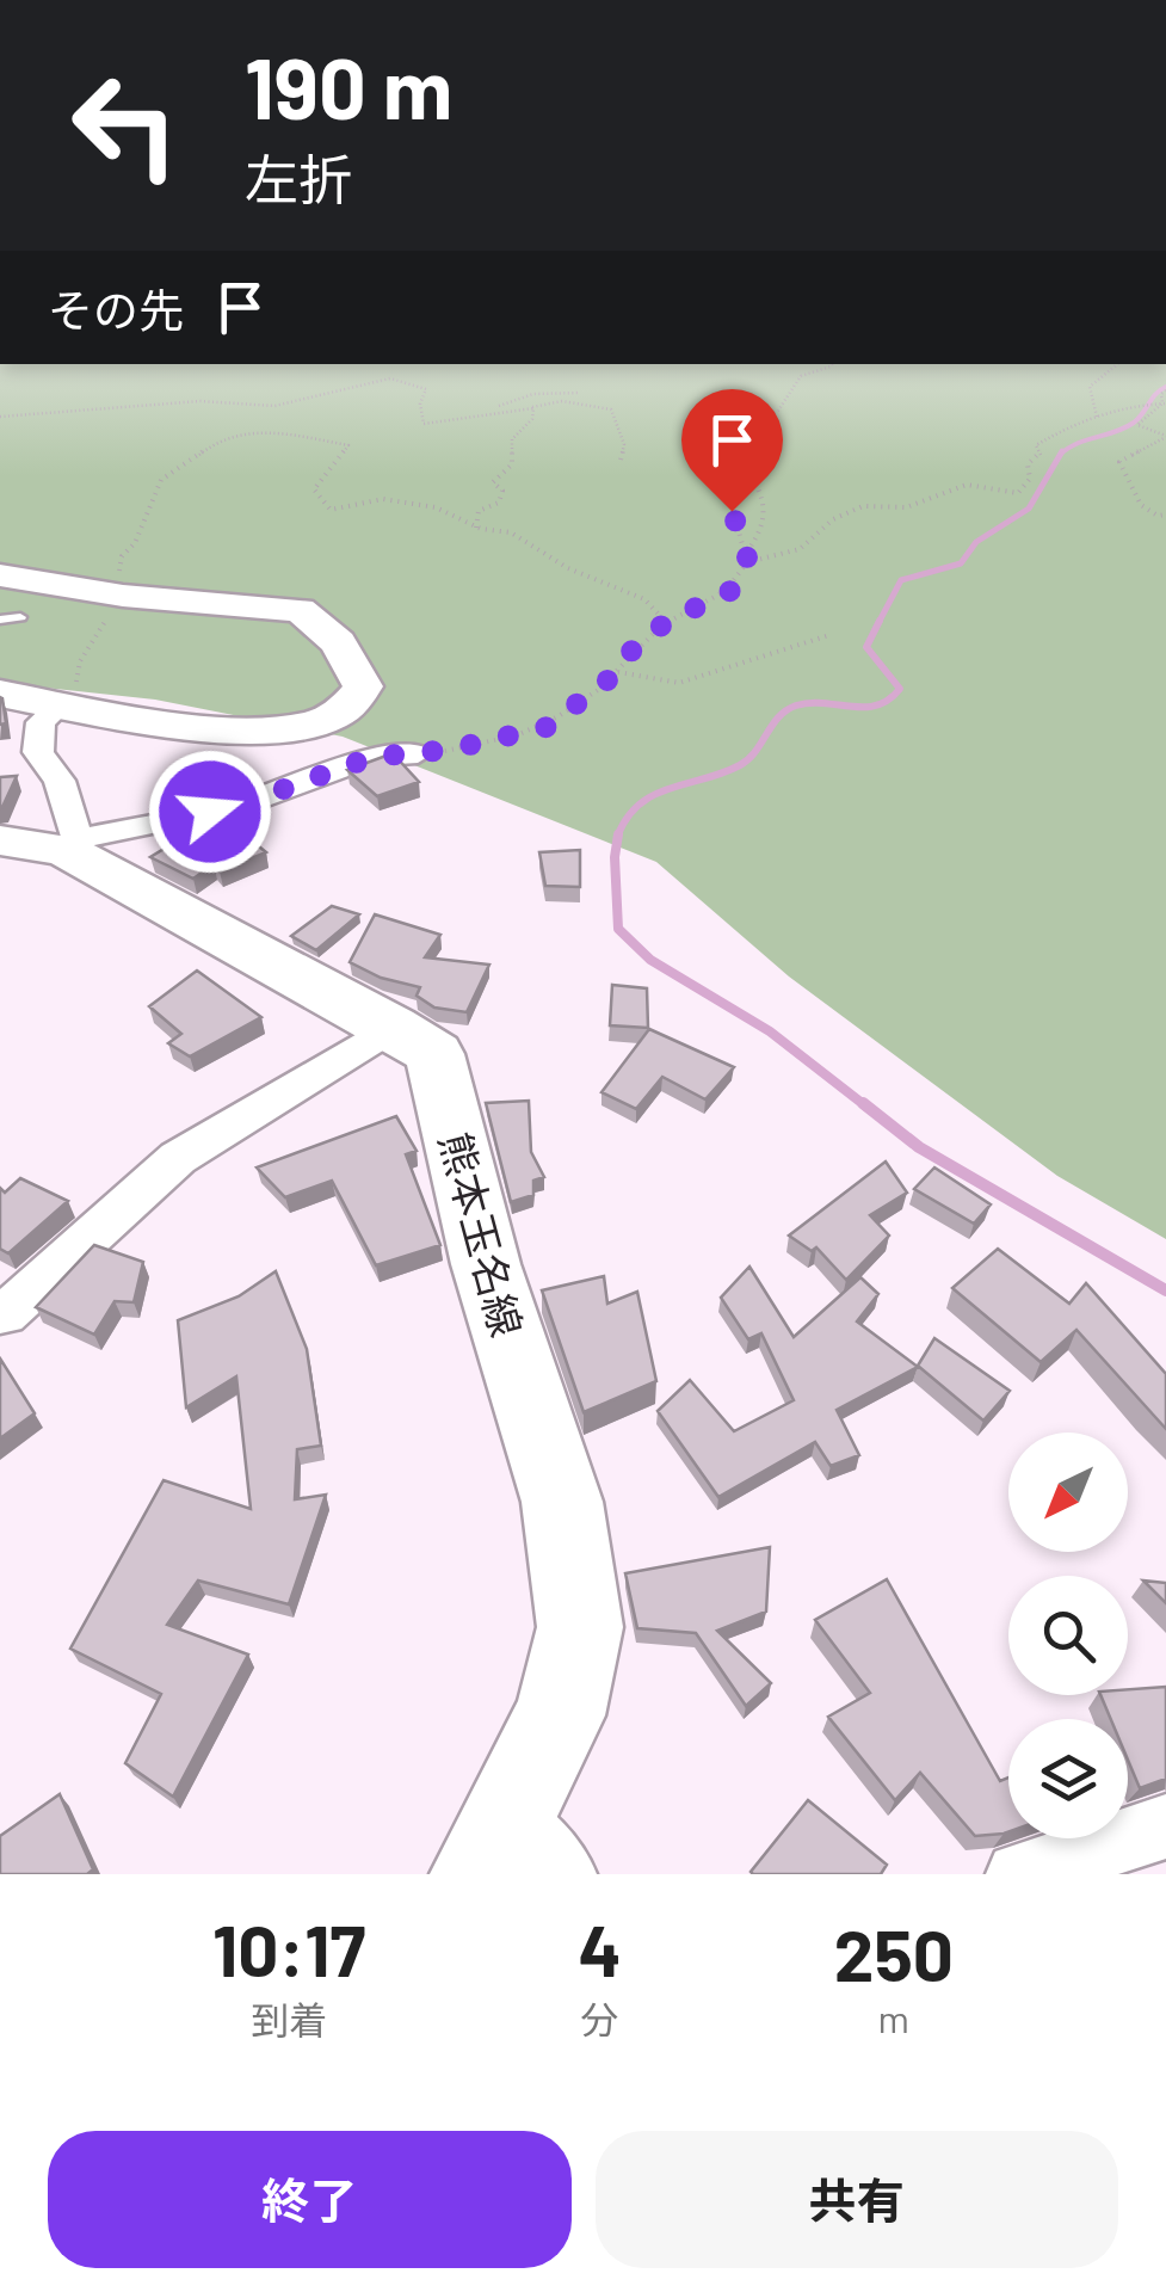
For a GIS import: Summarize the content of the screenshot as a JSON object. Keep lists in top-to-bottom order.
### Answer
{
  "streets": {
    "main road": ["熊本玉名線"]
  },
  "north": "bottom left",
  "page": {
    "turn": ["190 m", "左折"],
    "then": "その先",
    "eta": [
      "10:17",
      "到着",
      "4",
      "分",
      "250",
      "m"
    ],
    "buttons": ["終了", "共有"]
  }
}
